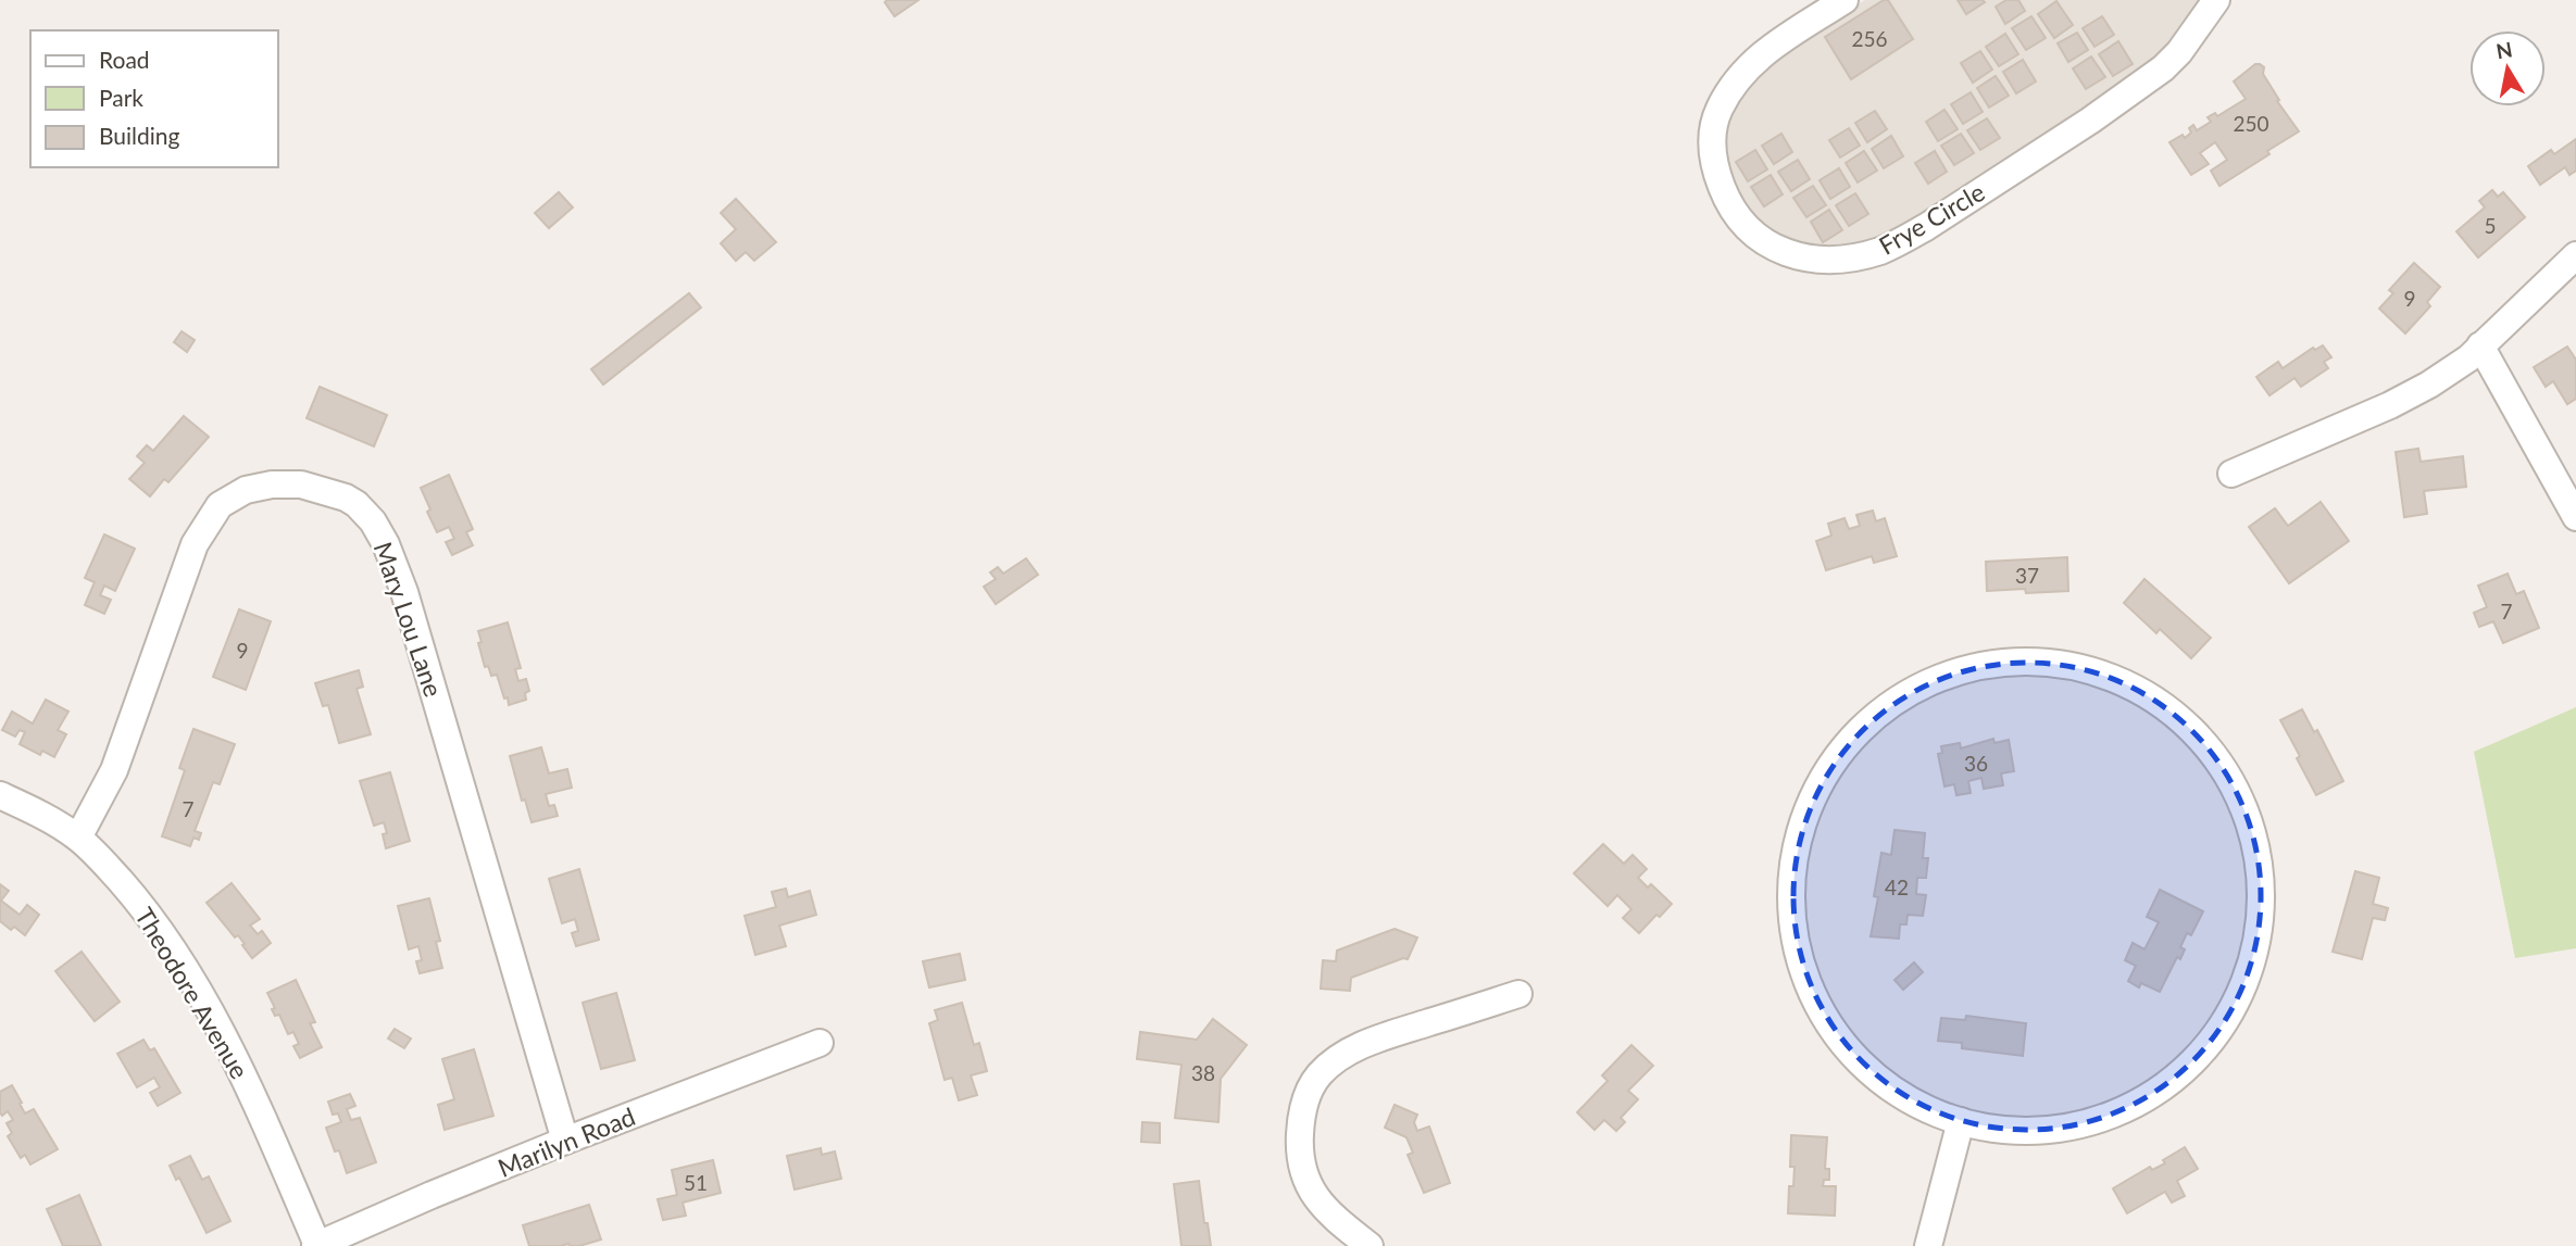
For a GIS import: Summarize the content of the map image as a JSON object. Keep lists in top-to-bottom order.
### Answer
{
  "streets": {
    "street": [
      "Frye Circle",
      "Mary Lou Lane",
      "Theodore Avenue",
      "Marilyn Road"
    ]
  },
  "crossings": [
    ["Mary Lou Lane", "Theodore Avenue"],
    ["Mary Lou Lane", "Marilyn Road"],
    ["Theodore Avenue", "Marilyn Road"]
  ],
  "house_numbers": [
    "256",
    "250",
    "5",
    "9",
    "37",
    "7",
    "9",
    "36",
    "7",
    "42",
    "38",
    "51"
  ],
  "legend": ["Road", "Park", "Building"],
  "north": "top"
}
